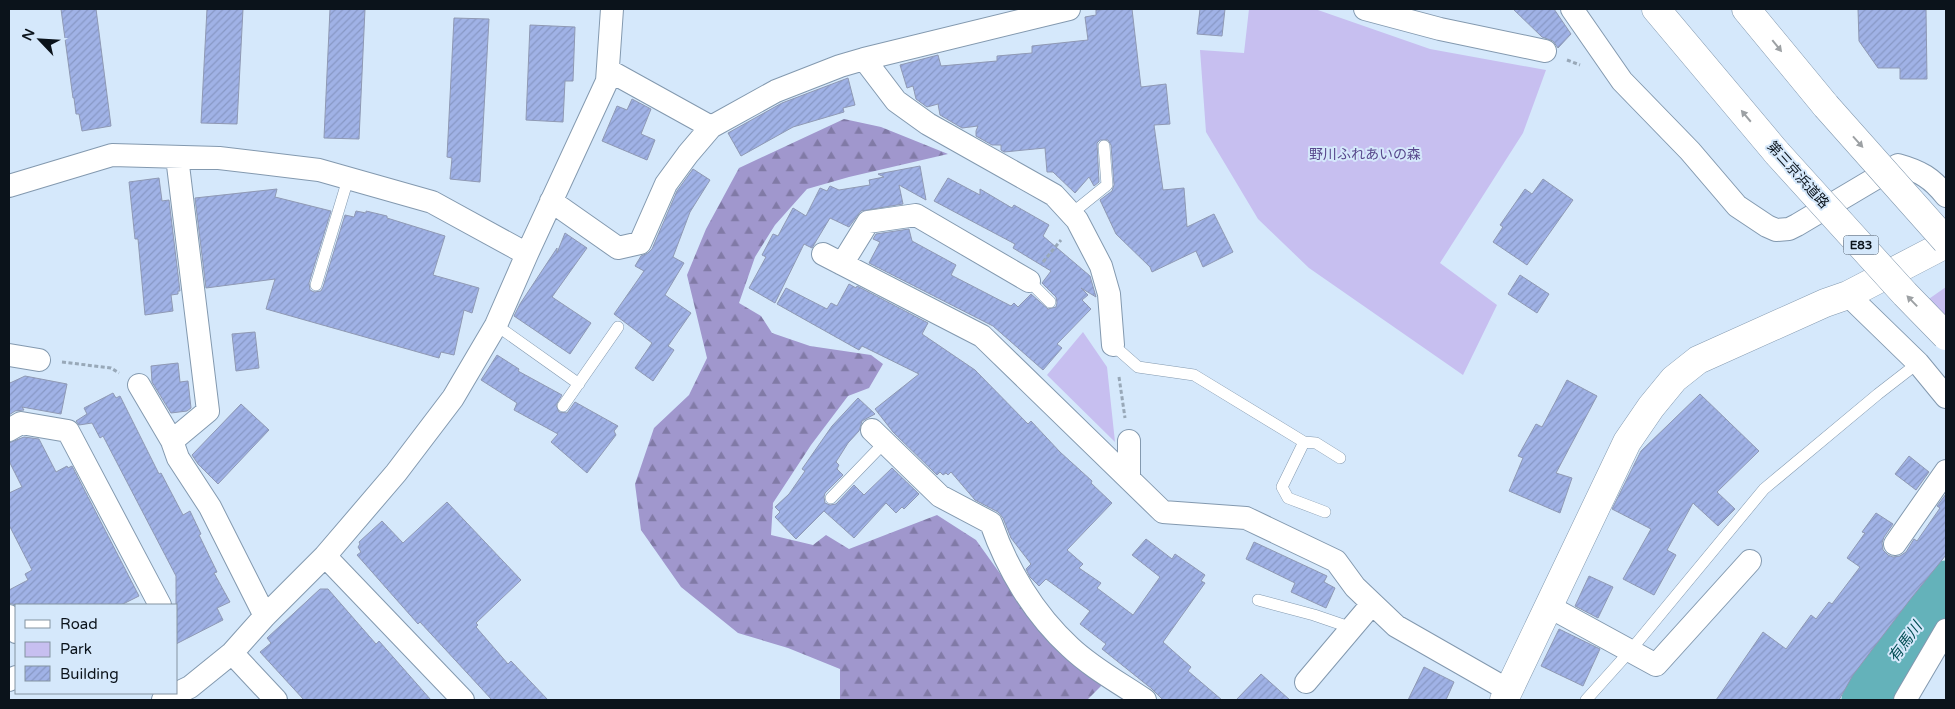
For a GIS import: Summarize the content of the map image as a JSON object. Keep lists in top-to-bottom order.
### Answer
{
  "streets": {
    "main road": ["第三京浜道路", "E83"]
  },
  "water": ["有馬川"],
  "parks": ["野川ふれあいの森"],
  "legend": ["Road", "Park", "Building"],
  "north": "top left"
}
